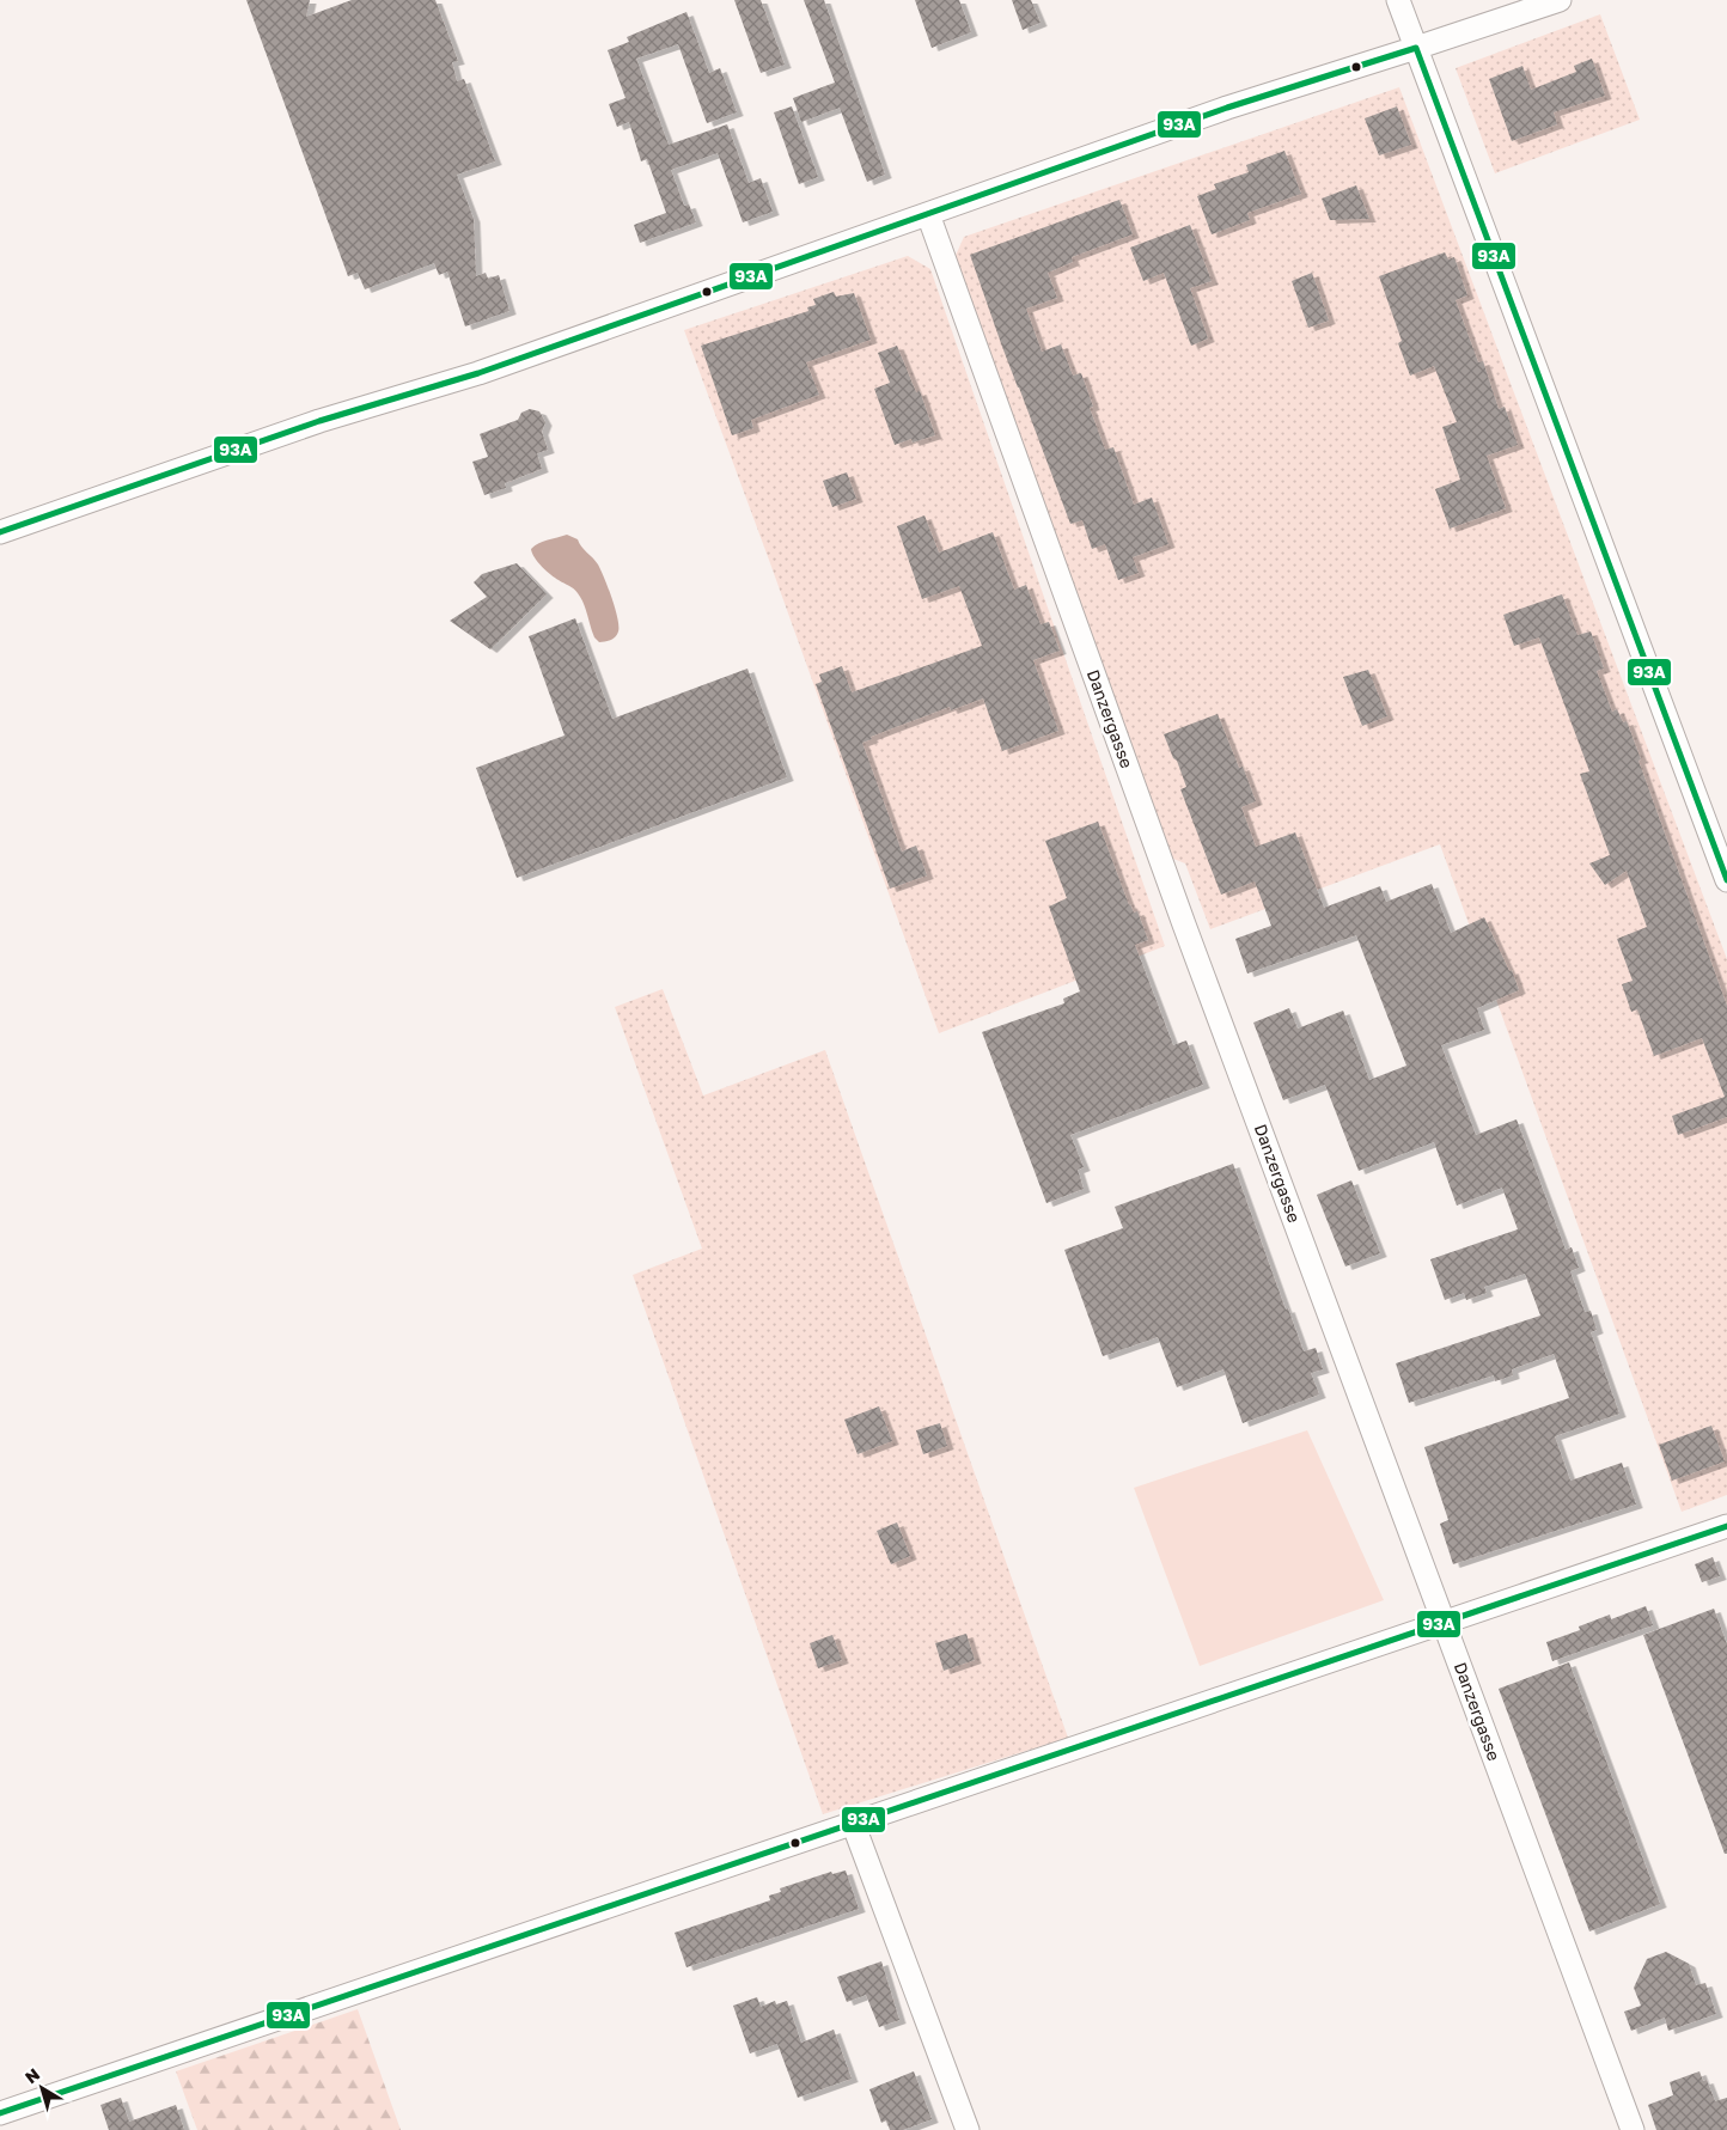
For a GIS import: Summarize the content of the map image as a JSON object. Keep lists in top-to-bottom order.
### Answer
{
  "streets": {
    "street": ["Danzergasse"]
  },
  "lines": ["transit line 93A"],
  "north": "top left"
}
